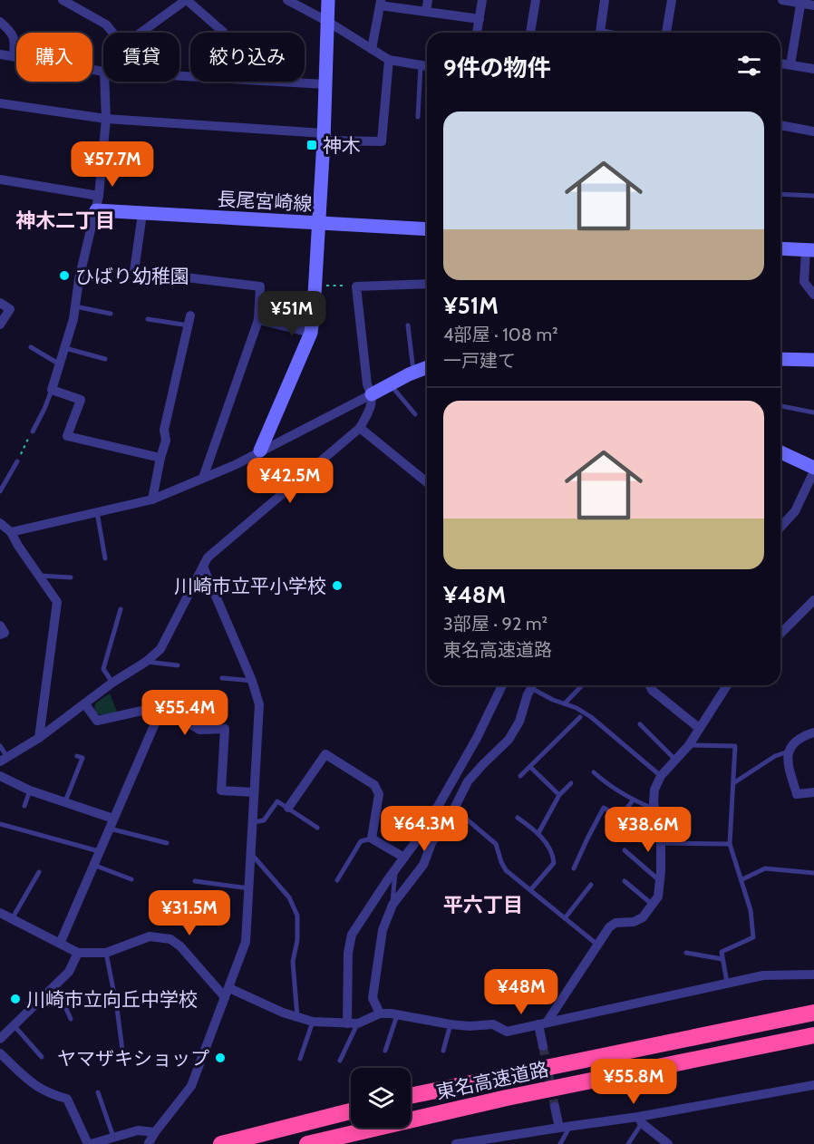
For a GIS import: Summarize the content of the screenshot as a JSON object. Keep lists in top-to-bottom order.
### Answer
{
  "streets": {
    "highway": ["東名高速道路"],
    "street": ["長尾宮崎線"]
  },
  "districts": ["神木二丁目", "平六丁目"],
  "places": {
    "transit": ["神木"],
    "other": [
      "ひばり幼稚園",
      "川崎市立平小学校",
      "川崎市立向丘中学校",
      "ヤマザキショップ"
    ]
  },
  "page": {
    "chip": ["購入", "賃貸", "絞り込み"],
    "heading": "9件の物件",
    "list": [
      {
        "name": "¥51M",
        "note": "4部屋 · 108 m² · 一戸建て"
      },
      {
        "name": "¥48M",
        "note": "3部屋 · 92 m² · 東名高速道路"
      }
    ],
    "price": [
      "¥57.7M",
      "¥51M",
      "¥42.5M",
      "¥55.4M",
      "¥64.3M",
      "¥38.6M",
      "¥31.5M",
      "¥48M",
      "¥55.8M"
    ]
  }
}
